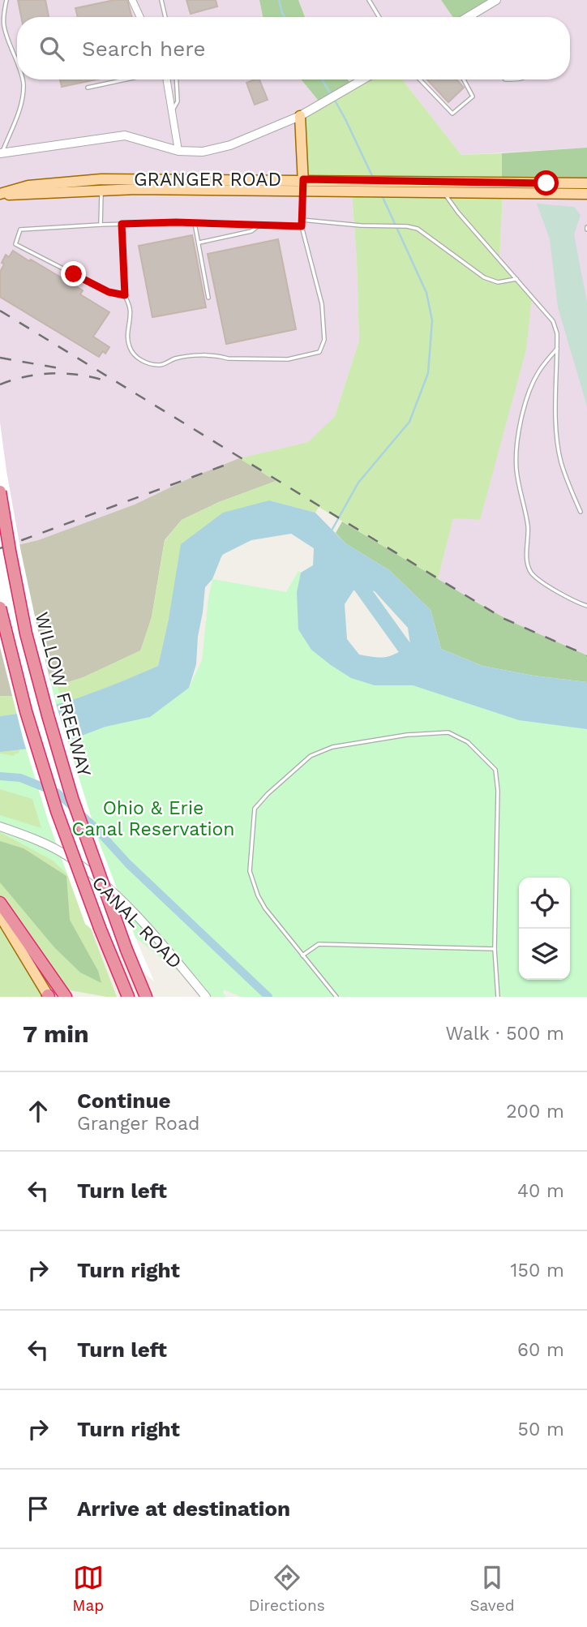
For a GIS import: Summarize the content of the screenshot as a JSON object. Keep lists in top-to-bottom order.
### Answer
{
  "streets": {
    "highway": ["WILLOW FREEWAY"],
    "main road": ["GRANGER ROAD"],
    "street": ["CANAL ROAD"]
  },
  "parks": ["Ohio & Erie Canal Reservation"],
  "page": {
    "search": "Search here",
    "heading": ["7 min", "Walk · 500 m"],
    "list": [
      ["Continue", "Granger Road", "200 m"],
      ["Turn left", "40 m"],
      ["Turn right", "150 m"],
      ["Turn left", "60 m"],
      ["Turn right", "50 m"],
      "Arrive at destination"
    ],
    "nav": ["Map", "Directions", "Saved"]
  }
}
